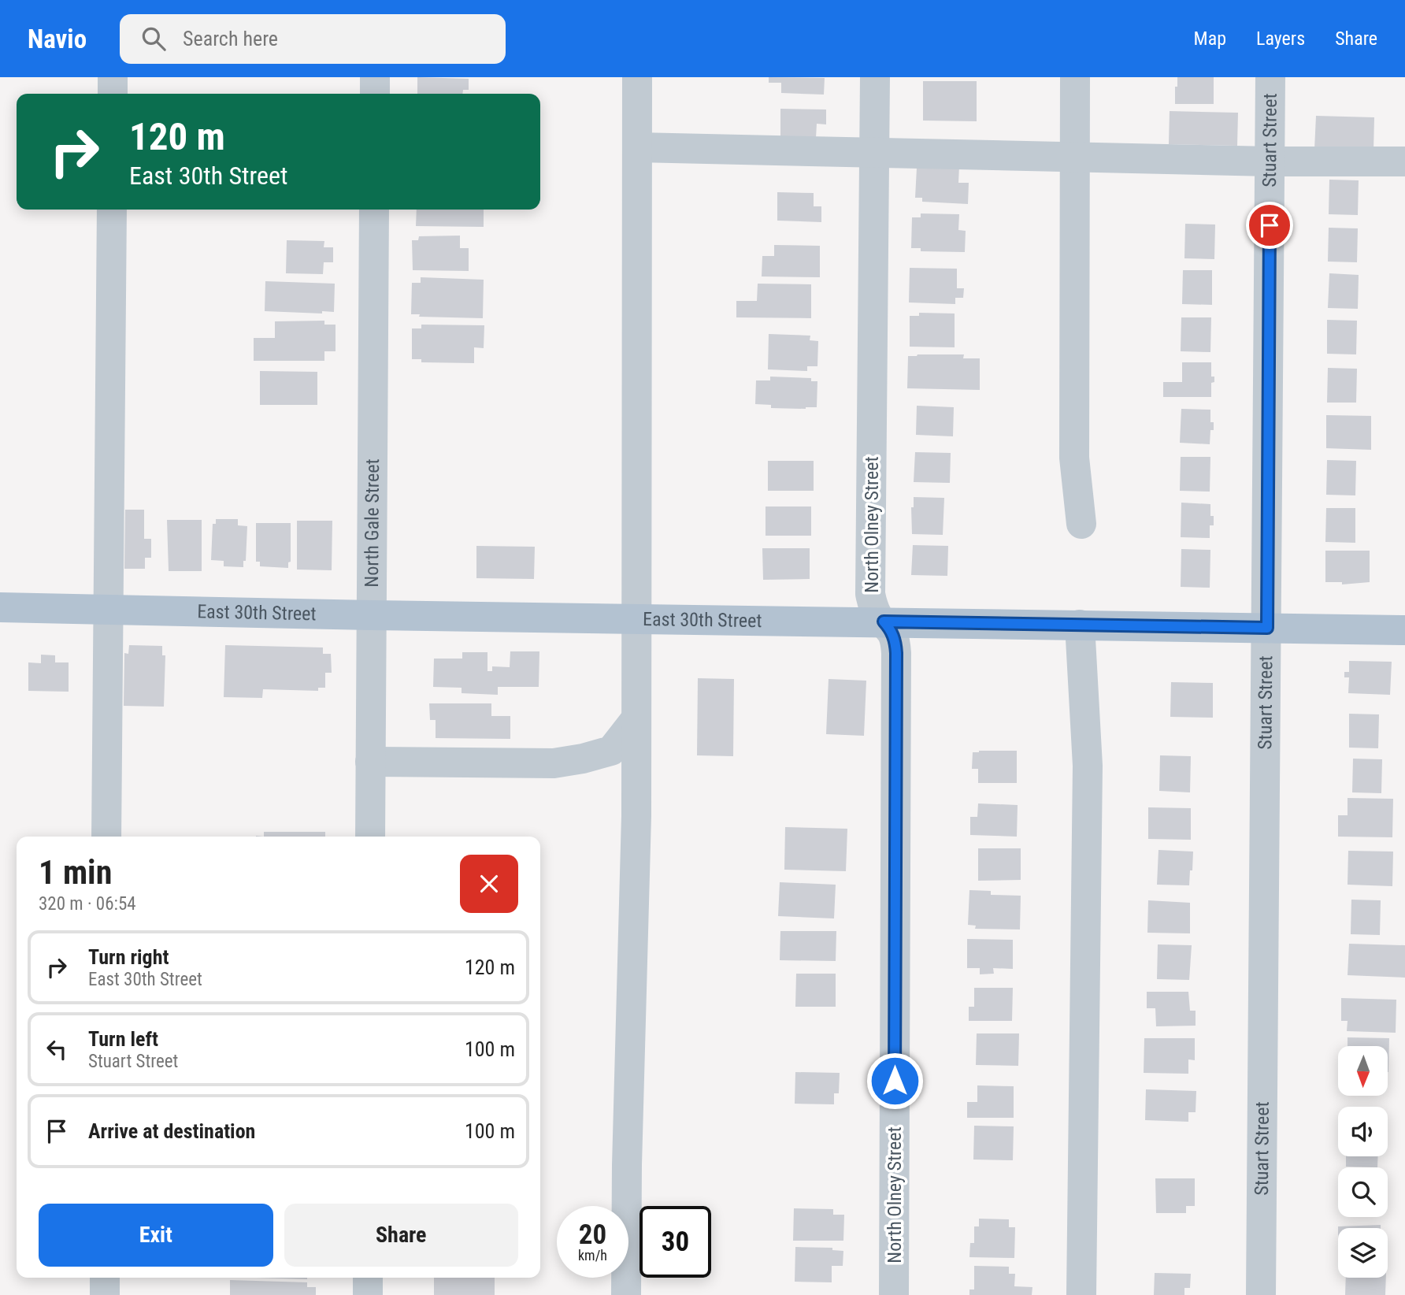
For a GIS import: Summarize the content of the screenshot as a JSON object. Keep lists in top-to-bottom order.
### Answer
{
  "streets": {
    "main road": ["East 30th Street"],
    "street": ["Stuart Street", "North Gale Street", "North Olney Street"]
  },
  "crossings": [
    ["Stuart Street", "East 30th Street"],
    ["North Gale Street", "East 30th Street"],
    ["North Olney Street", "East 30th Street"]
  ],
  "north": "bottom",
  "page": {
    "header": "Navio",
    "search": "Search here",
    "nav": ["Map", "Layers", "Share"],
    "turn": ["120 m", "East 30th Street"],
    "heading": ["1 min", "320 m · 06:54"],
    "list": [
      {
        "name": "Turn right",
        "note": "East 30th Street",
        "value": "120 m"
      },
      {
        "name": "Turn left",
        "note": "Stuart Street",
        "value": "100 m"
      },
      {
        "name": "Arrive at destination",
        "value": "100 m"
      }
    ],
    "buttons": ["Exit", "Share"],
    "speed": "20 km/h",
    "limit": "30"
  }
}
